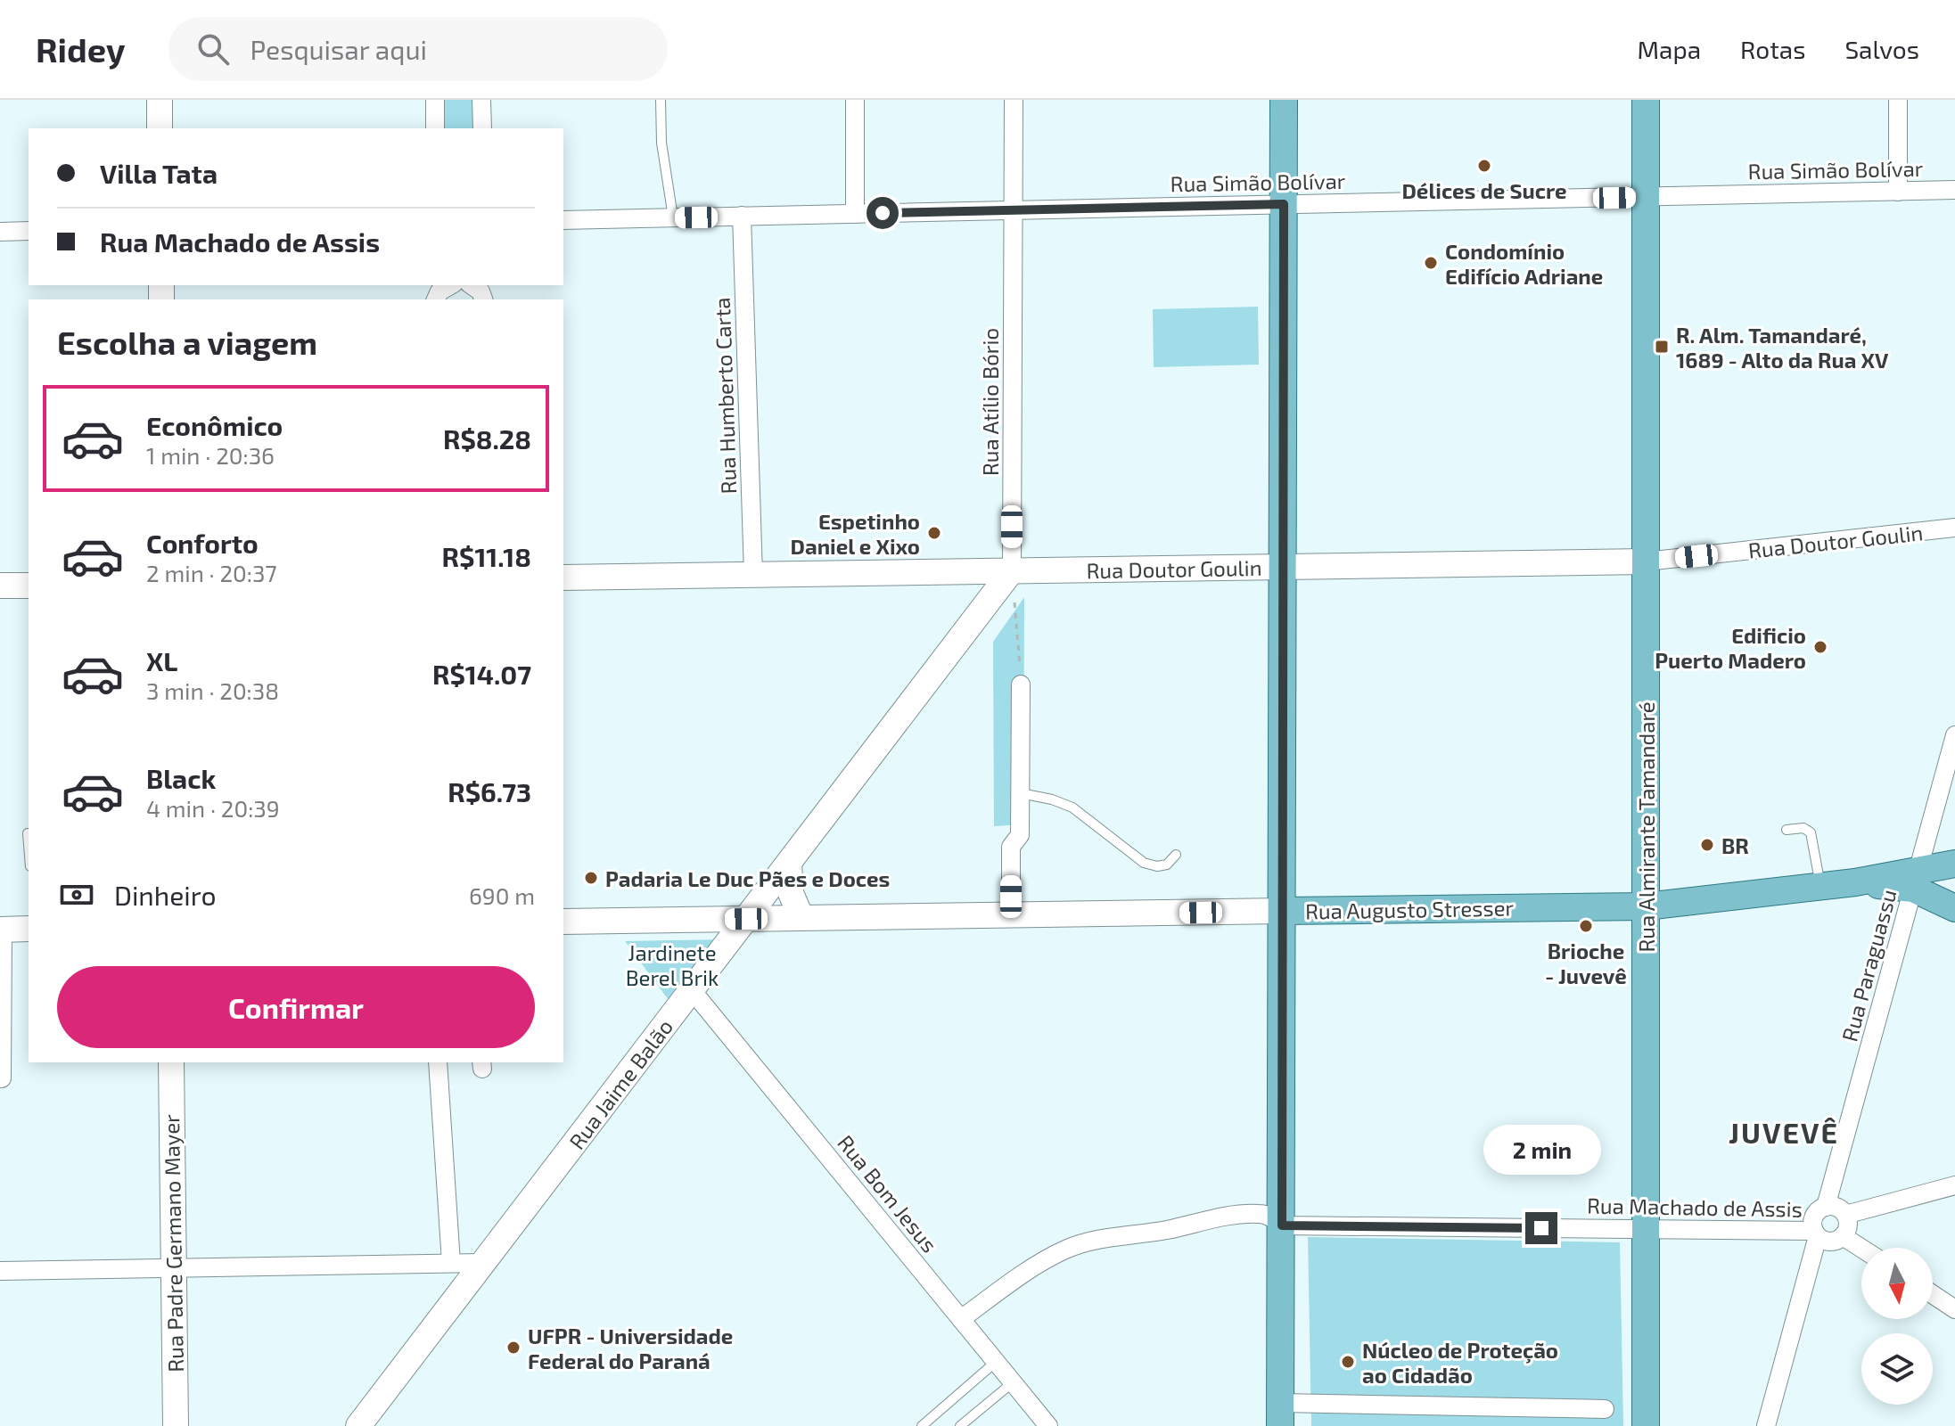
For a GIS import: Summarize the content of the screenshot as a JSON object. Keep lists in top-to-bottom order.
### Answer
{
  "streets": {
    "main road": ["Rua Almirante Tamandaré", "Rua Augusto Stresser"],
    "street": [
      "Rua Simão Bolívar",
      "Rua Humberto Carta",
      "Rua Atílio Bório",
      "Rua Doutor Goulin",
      "Rua Paraguassu",
      "Rua Jaime Balão",
      "Rua Bom Jesus",
      "Rua Machado de Assis",
      "Rua Padre Germano Mayer"
    ]
  },
  "crossings": [
    ["Rua Simão Bolívar", "Rua Humberto Carta"],
    ["Rua Simão Bolívar", "Rua Atílio Bório"],
    ["Rua Simão Bolívar", "Rua Almirante Tamandaré"],
    ["Rua Humberto Carta", "Rua Doutor Goulin"],
    ["Rua Atílio Bório", "Rua Doutor Goulin"],
    ["Rua Atílio Bório", "Rua Jaime Balão"],
    ["Rua Doutor Goulin", "Rua Almirante Tamandaré"],
    ["Rua Doutor Goulin", "Rua Jaime Balão"],
    ["Rua Almirante Tamandaré", "Rua Augusto Stresser"],
    ["Rua Almirante Tamandaré", "Rua Machado de Assis"],
    ["Rua Augusto Stresser", "Rua Paraguassu"],
    ["Rua Augusto Stresser", "Rua Jaime Balão"],
    ["Rua Paraguassu", "Rua Machado de Assis"],
    ["Rua Jaime Balão", "Rua Bom Jesus"],
    ["Rua Bom Jesus", "Rua Machado de Assis"]
  ],
  "districts": ["JUVEVÊ"],
  "parks": ["Jardinete Berel Brik"],
  "places": {
    "other": [
      "Délices de Sucre",
      "Condomínio Edifício Adriane",
      "Espetinho Daniel e Xixo",
      "Edificio Puerto Madero",
      "BR",
      "Padaria Le Duc Pães e Doces",
      "Brioche - Juvevê",
      "UFPR - Universidade Federal do Paraná",
      "Núcleo de Proteção ao Cidadão"
    ],
    "transit": ["R. Alm. Tamandaré, 1689 - Alto da Rua XV"]
  },
  "north": "bottom",
  "page": {
    "header": "Ridey",
    "search": "Pesquisar aqui",
    "nav": ["Mapa", "Rotas", "Salvos"],
    "banner": ["Villa Tata", "Rua Machado de Assis"],
    "heading": "Escolha a viagem",
    "list": [
      {
        "name": "Econômico",
        "note": "1 min · 20:36",
        "value": "R$8.28"
      },
      {
        "name": "Conforto",
        "note": "2 min · 20:37",
        "value": "R$11.18"
      },
      {
        "name": "XL",
        "note": "3 min · 20:38",
        "value": "R$14.07"
      },
      {
        "name": "Black",
        "note": "4 min · 20:39",
        "value": "R$6.73"
      }
    ],
    "pay": ["Dinheiro", "690 m"],
    "buttons": "Confirmar",
    "bubble": "2 min"
  }
}
